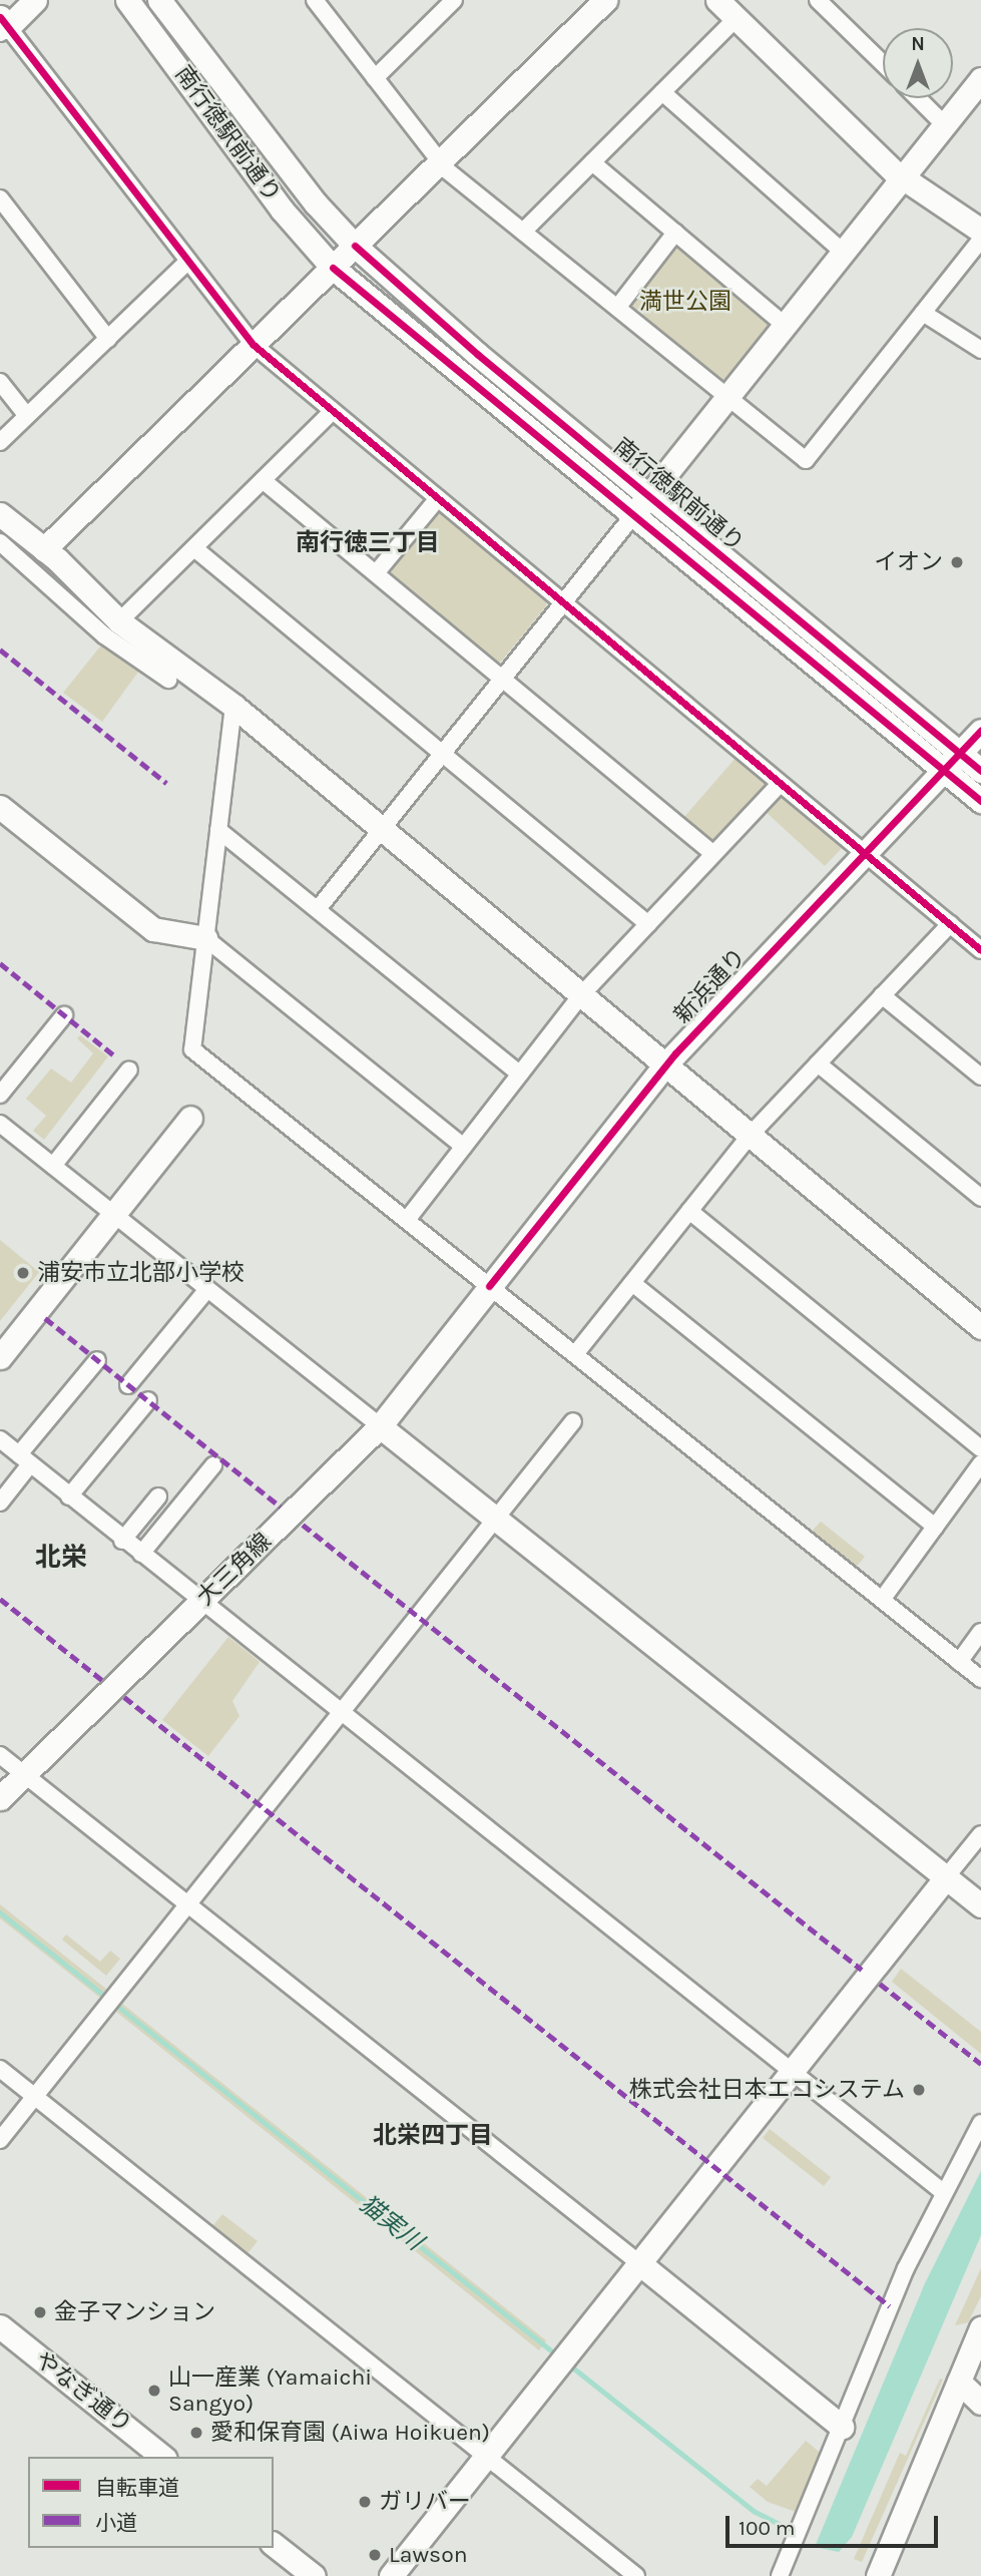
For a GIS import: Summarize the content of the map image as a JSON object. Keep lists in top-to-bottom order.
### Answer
{
  "streets": {
    "street": [
      "南行徳駅前通り",
      "新浜通り",
      "大三角線",
      "やなぎ通り"
    ]
  },
  "crossings": [
    ["南行徳駅前通り", "新浜通り"],
    ["新浜通り", "大三角線"]
  ],
  "districts": ["南行徳三丁目", "北栄", "北栄四丁目"],
  "water": ["猫実川"],
  "parks": ["満世公園"],
  "places": [
    "イオン",
    "浦安市立北部小学校",
    "株式会社日本エコシステム",
    "金子マンション",
    "山一産業 (Yamaichi Sangyo)",
    "愛和保育園 (Aiwa Hoikuen)",
    "ガリバー",
    "Lawson"
  ],
  "legend": ["自転車道", "小道"],
  "scale_bar": "100 m",
  "north": "top"
}
